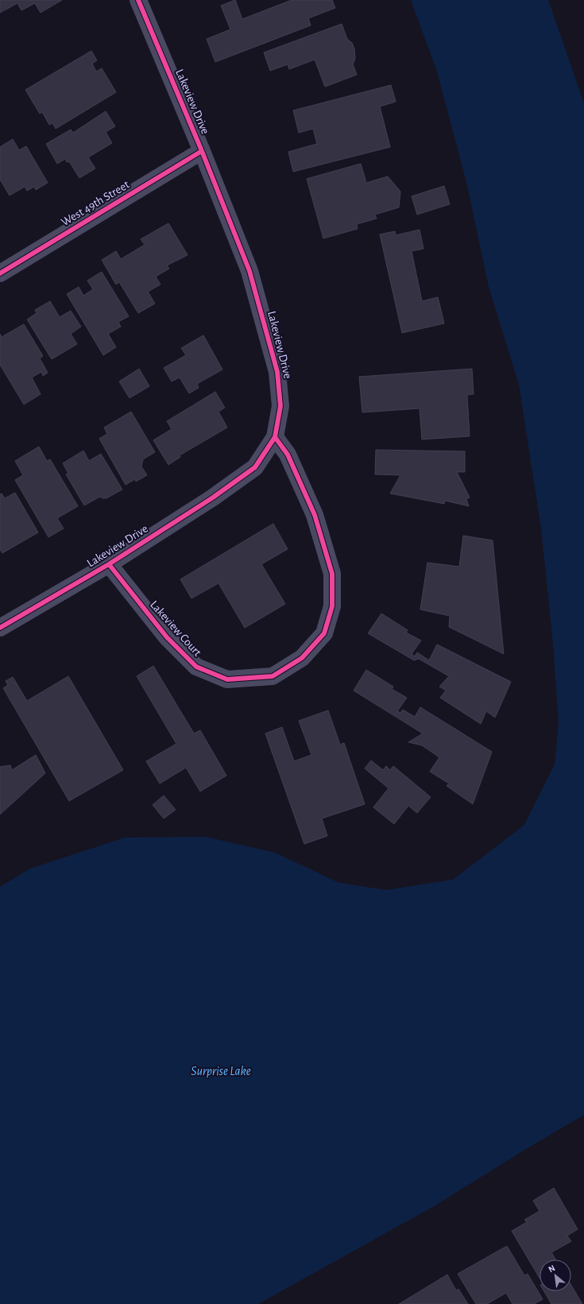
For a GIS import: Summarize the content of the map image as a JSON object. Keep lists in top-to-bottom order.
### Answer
{
  "streets": {
    "street": ["Lakeview Drive", "West 49th Street", "Lakeview Court"]
  },
  "crossings": [
    ["Lakeview Drive", "West 49th Street"],
    ["Lakeview Drive", "Lakeview Court"]
  ],
  "water": ["Surprise Lake"],
  "north": "top left"
}
